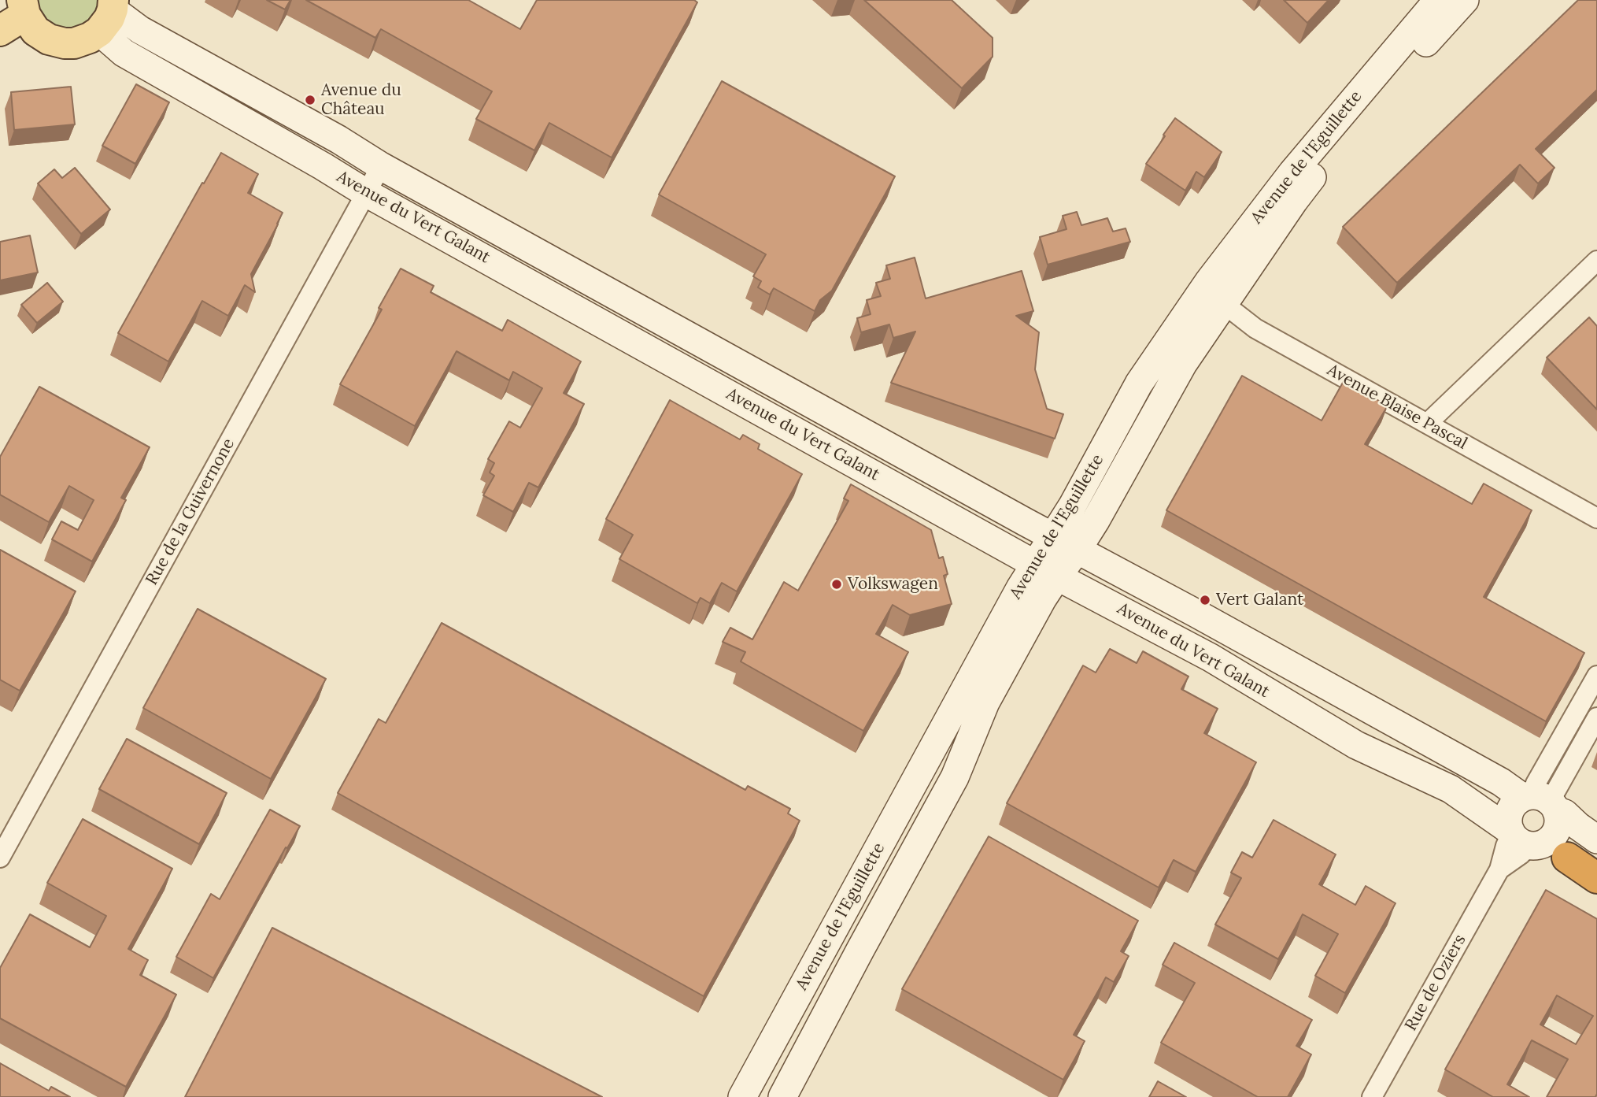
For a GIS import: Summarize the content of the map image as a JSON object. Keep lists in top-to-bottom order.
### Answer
{
  "streets": {
    "street": [
      "Avenue de l'Eguillette",
      "Avenue du Vert Galant",
      "Avenue Blaise Pascal",
      "Rue de la Guivernone",
      "Rue de Oziers"
    ]
  },
  "crossings": [
    ["Avenue de l'Eguillette", "Avenue du Vert Galant"],
    ["Avenue de l'Eguillette", "Avenue Blaise Pascal"],
    ["Avenue du Vert Galant", "Rue de la Guivernone"],
    ["Avenue du Vert Galant", "Rue de Oziers"]
  ],
  "places": ["Avenue du Château", "Volkswagen", "Vert Galant"]
}
